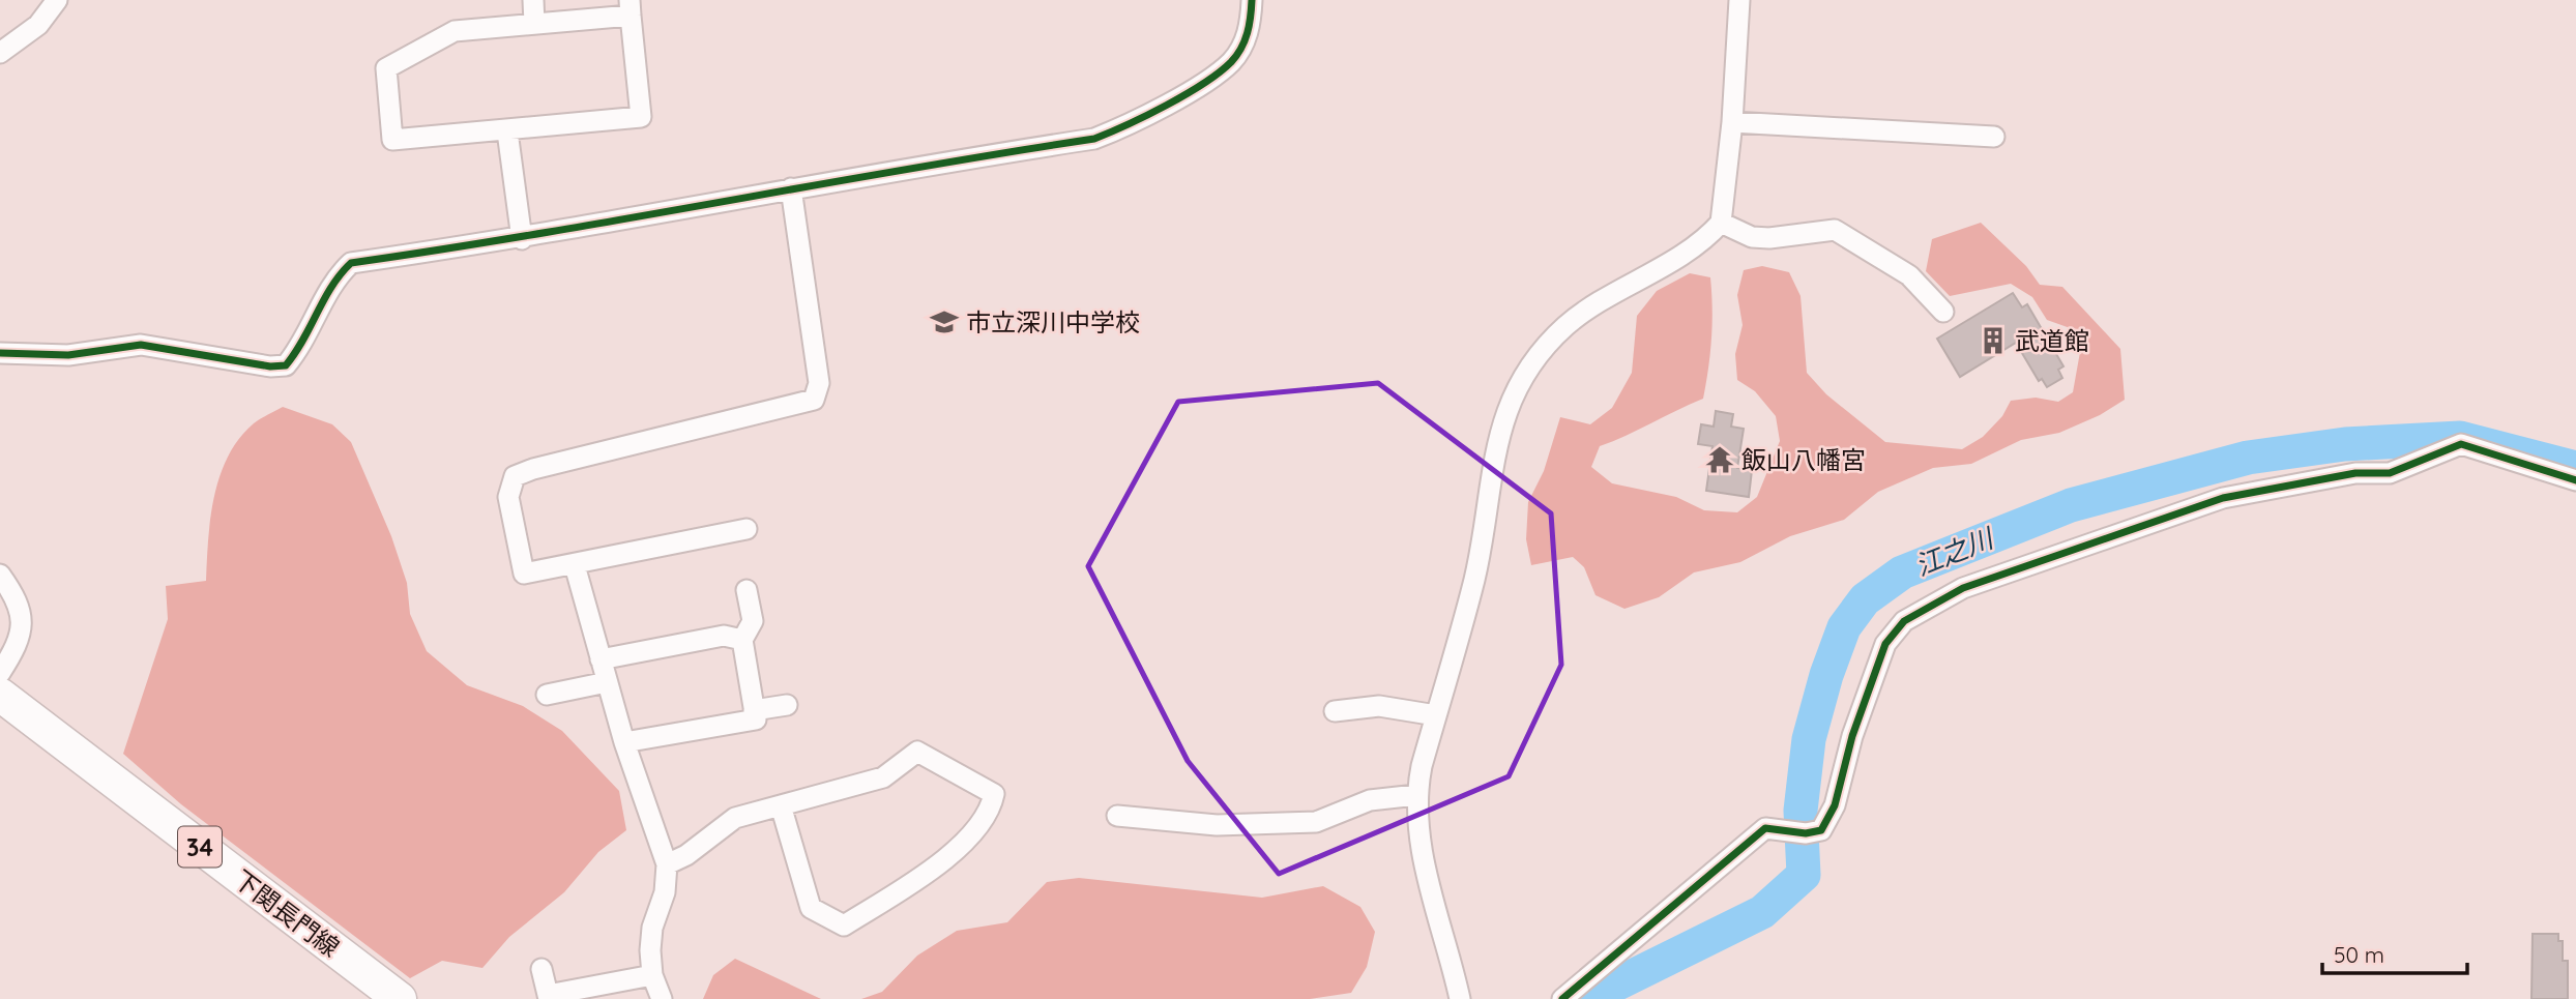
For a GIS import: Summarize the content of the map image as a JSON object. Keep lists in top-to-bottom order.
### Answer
{
  "streets": {
    "main road": ["34", "下関長門線"]
  },
  "water": ["江之川"],
  "places": {
    "school or university": ["市立深川中学校"],
    "building": ["武道館"],
    "temple": ["飯山八幡宮"]
  },
  "scale_bar": "50 m"
}
